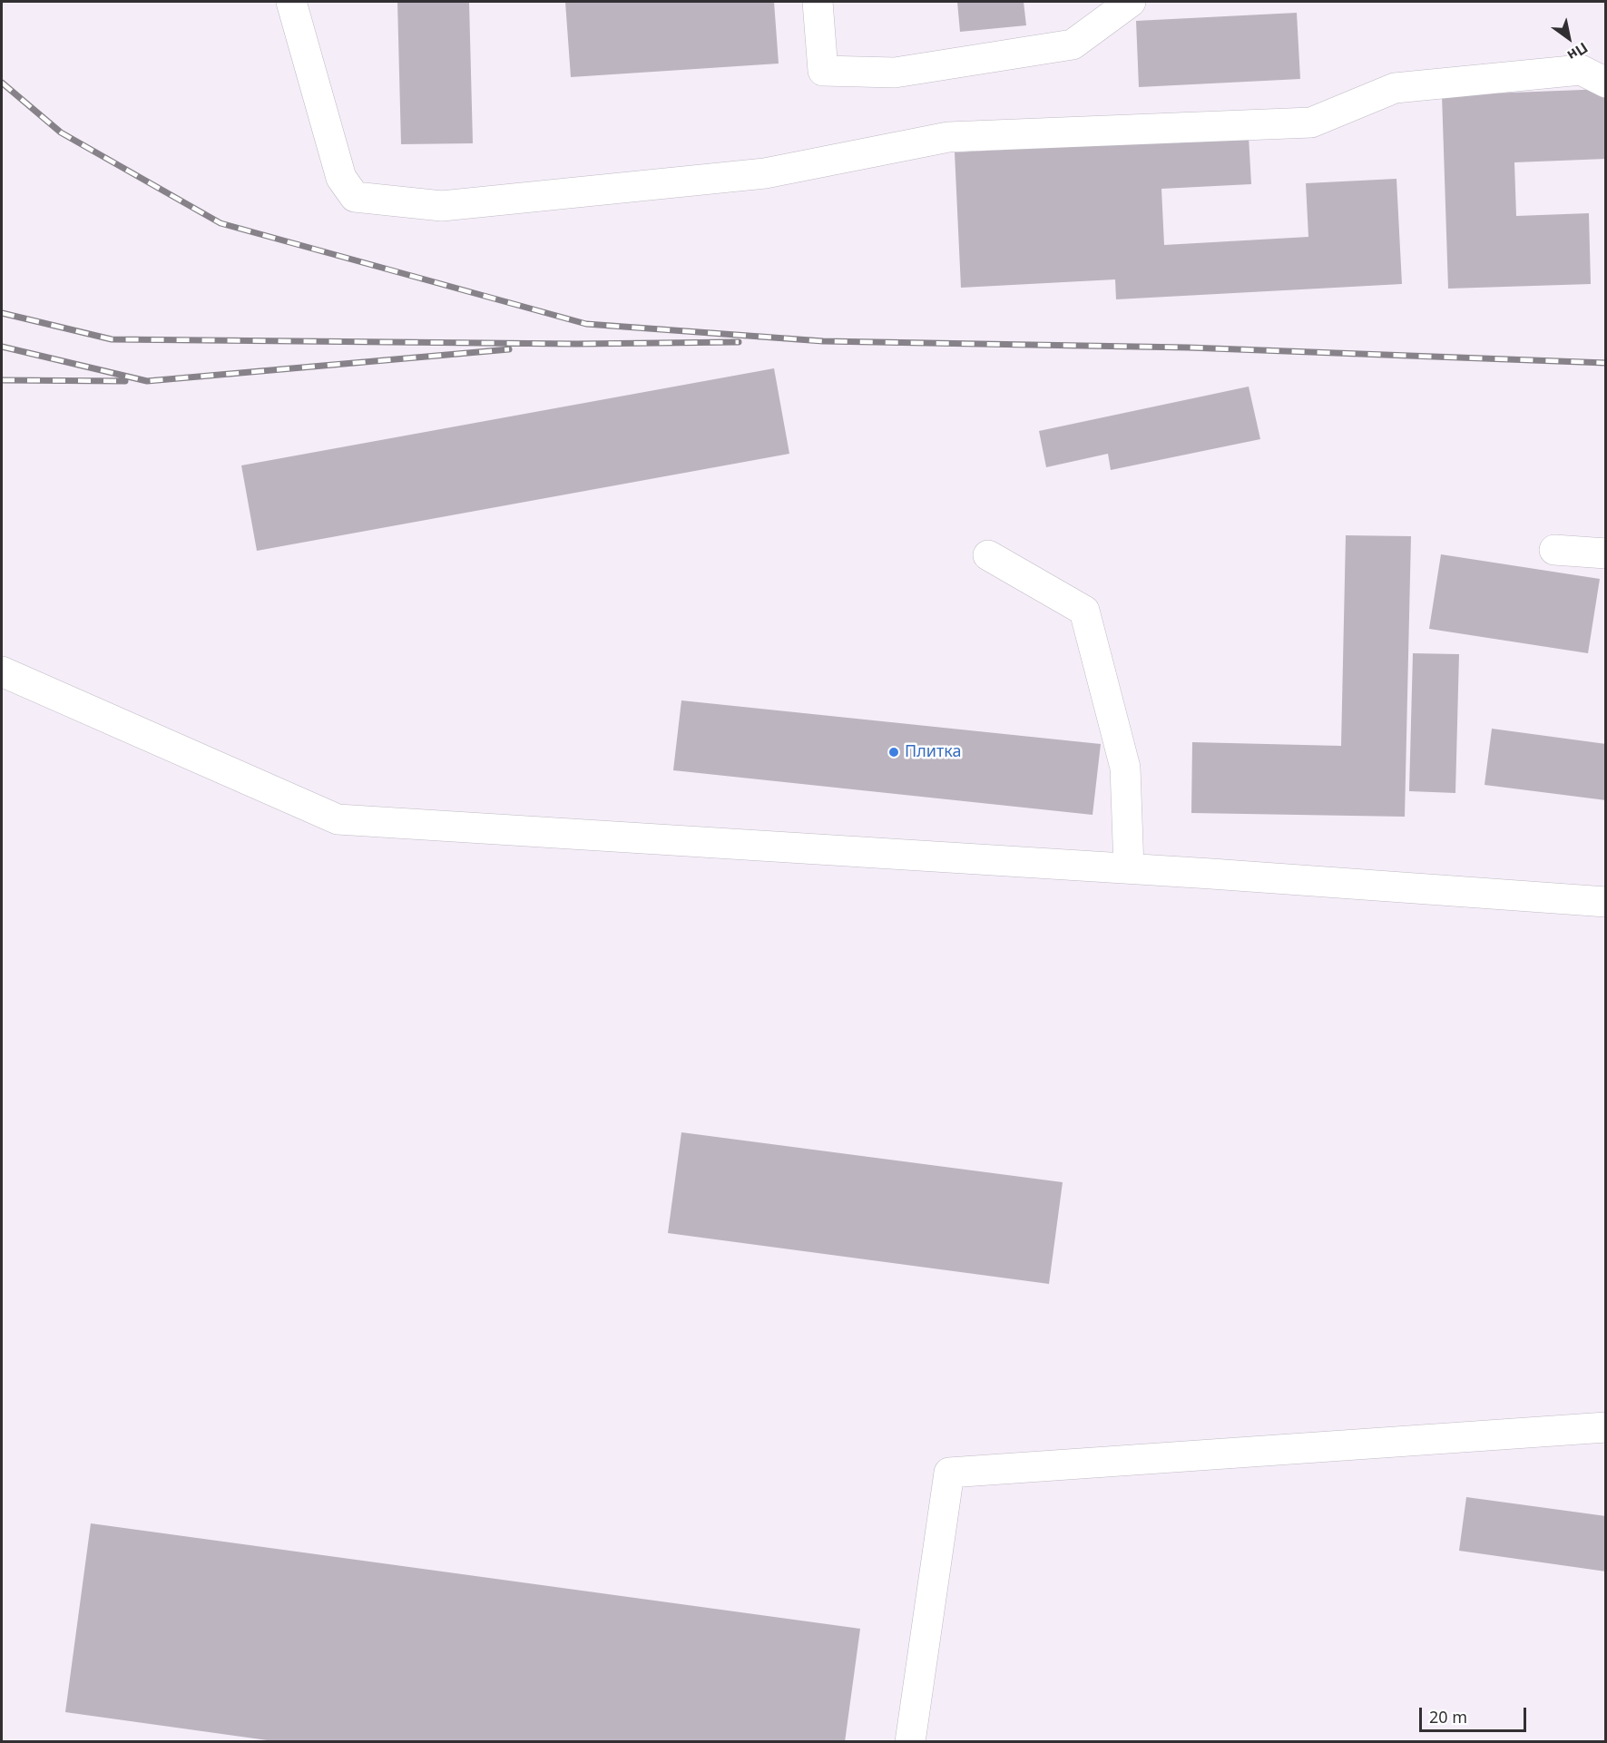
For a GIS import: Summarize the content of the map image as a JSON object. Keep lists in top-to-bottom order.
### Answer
{
  "places": ["Плитка"],
  "scale_bar": "20 m",
  "north": "bottom right"
}
